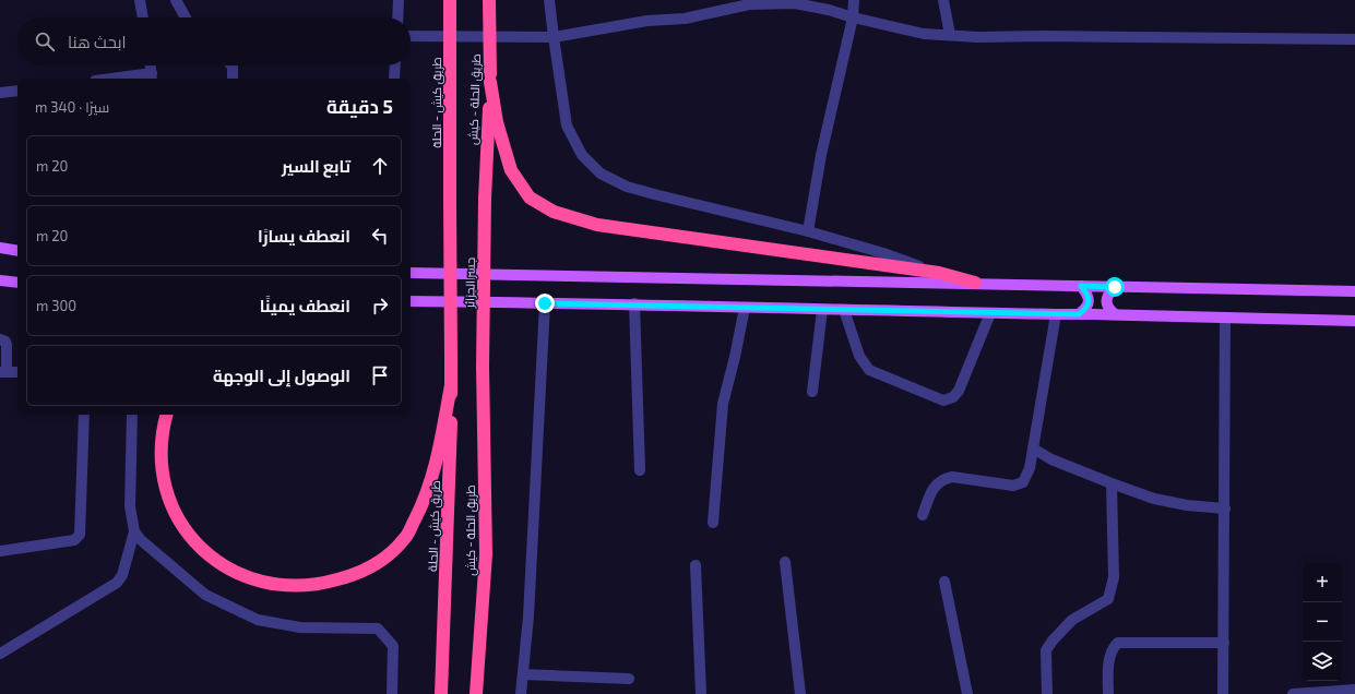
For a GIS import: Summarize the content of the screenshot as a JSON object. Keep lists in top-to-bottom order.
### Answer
{
  "streets": {
    "highway": ["طريق الحلة - كيش", "طريق كيش - الحلة", "جسر الجزائر"]
  },
  "crossings": [
    ["طريق الحلة - كيش", "جسر الجزائر"],
    ["طريق كيش - الحلة", "جسر الجزائر"]
  ],
  "page": {
    "search": "ابحث هنا",
    "heading": ["5 دقيقة", "سيرًا · 340 m"],
    "list": [
      ["تابع السير", "20 m"],
      ["انعطف يسارًا", "20 m"],
      ["انعطف يمينًا", "300 m"],
      "الوصول إلى الوجهة"
    ],
    "map_buttons": ["+", "−"]
  }
}
